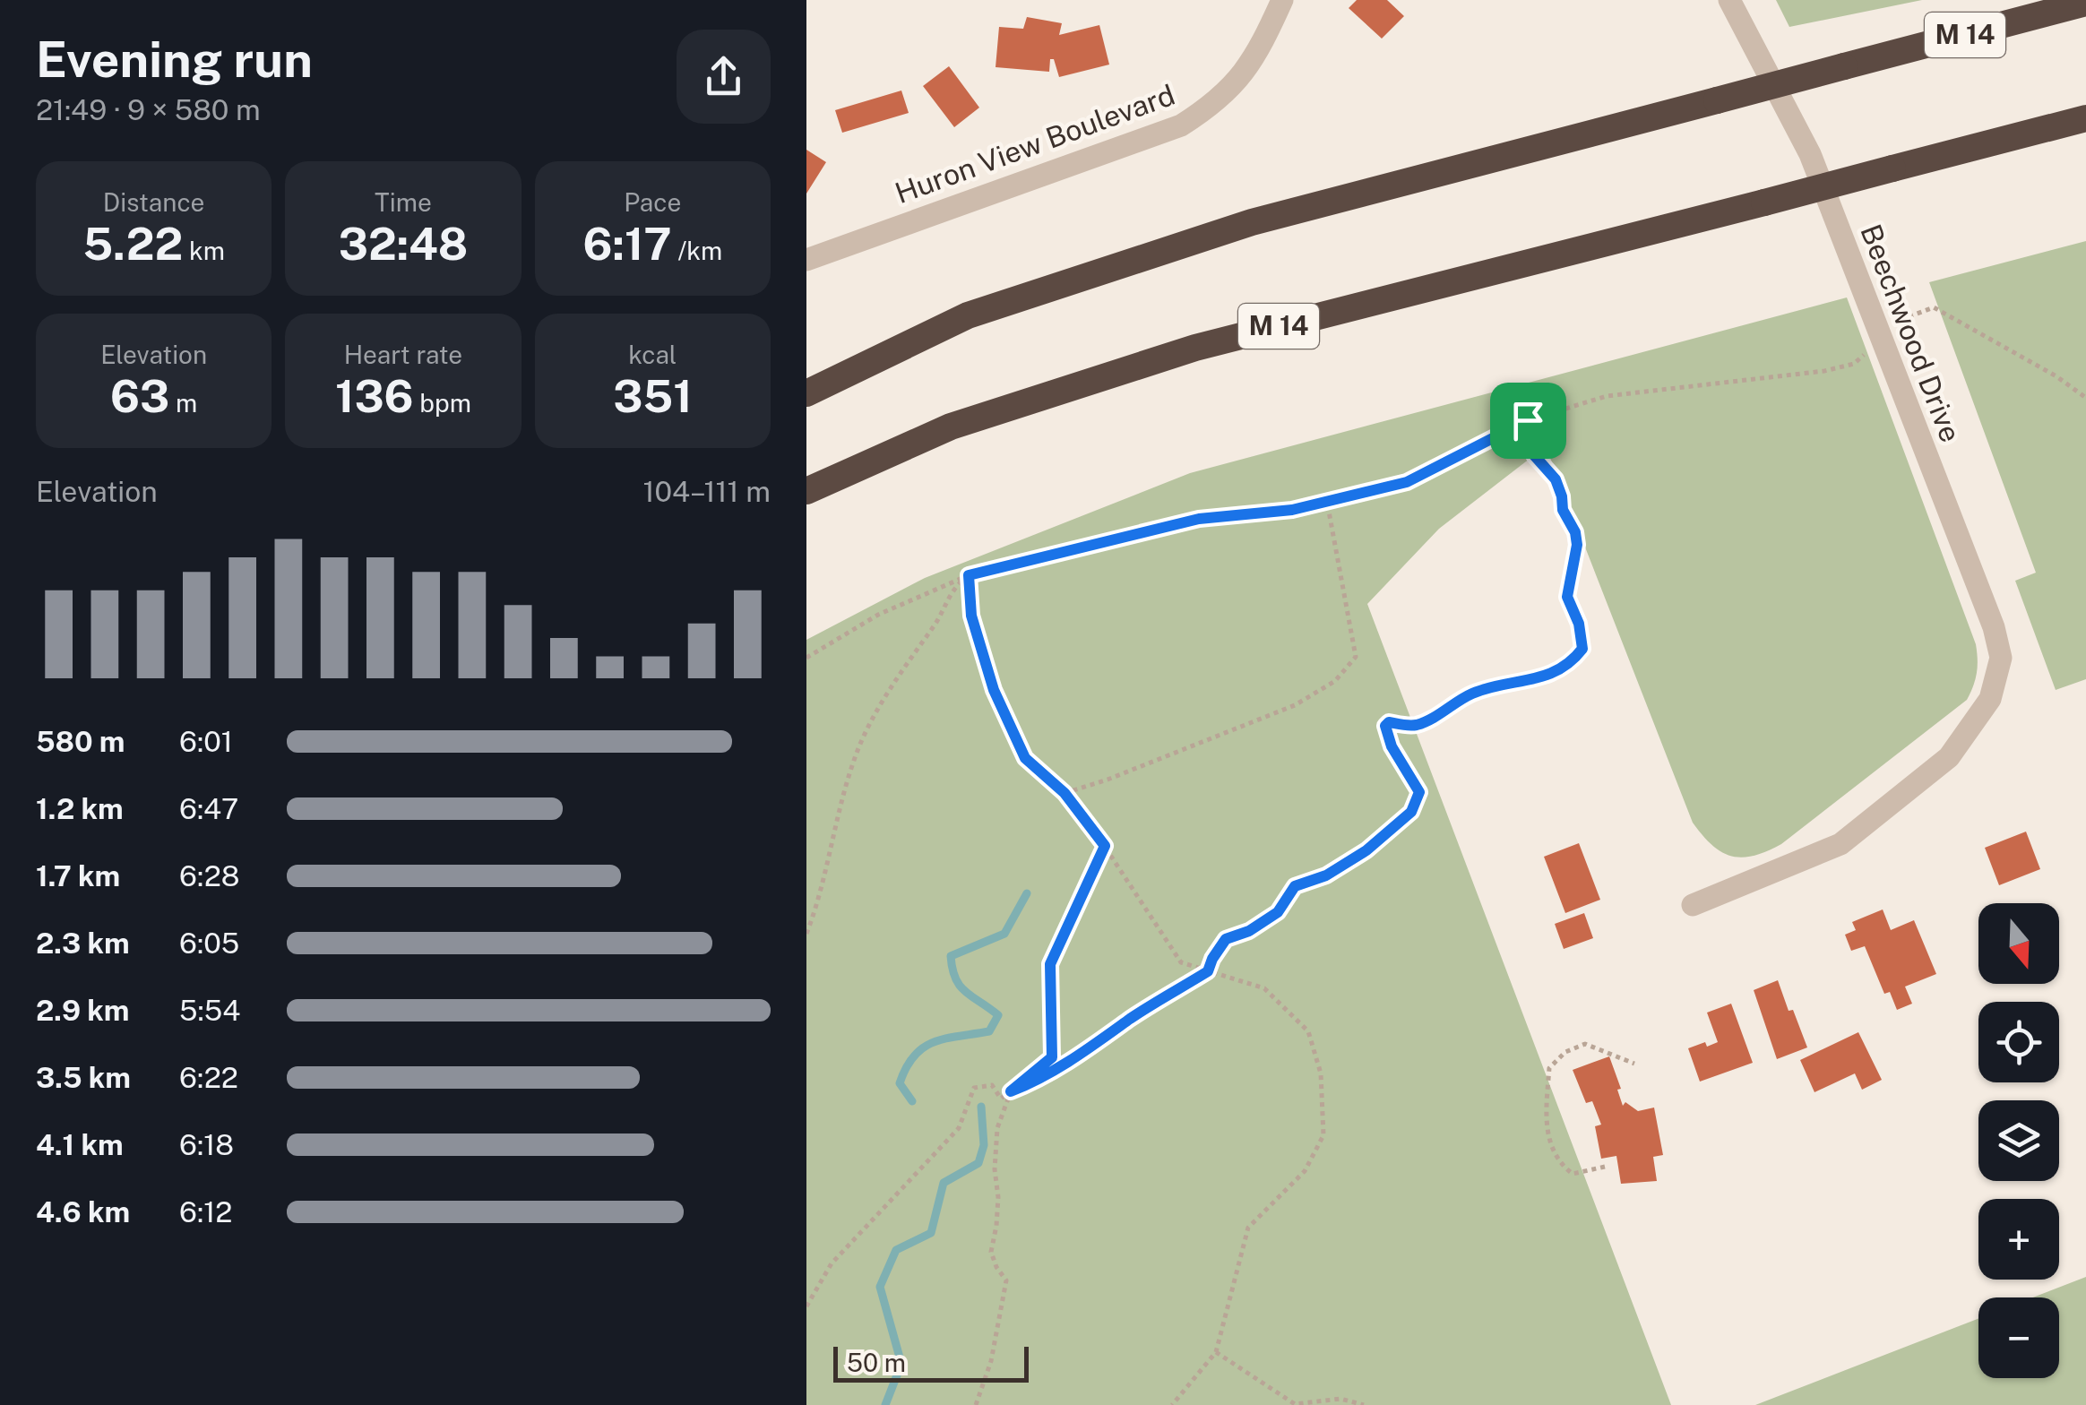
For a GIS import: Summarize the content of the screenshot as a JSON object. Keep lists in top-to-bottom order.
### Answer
{
  "streets": {
    "highway": ["M 14"],
    "street": ["Huron View Boulevard", "Beechwood Drive"]
  },
  "scale_bar": "50 m",
  "north": "bottom",
  "page": {
    "heading": ["Evening run", "21:49 · 9 × 580 m"],
    "stats": [
      ["Distance", "5.22 km"],
      ["Time", "32:48"],
      ["Pace", "6:17 /km"],
      ["Elevation", "63 m"],
      ["Heart rate", "136 bpm"],
      ["kcal", "351"]
    ],
    "chart": ["Elevation", "104–111 m"],
    "list": [
      {
        "name": "580 m",
        "note": "6:01"
      },
      {
        "name": "1.2 km",
        "note": "6:47"
      },
      {
        "name": "1.7 km",
        "note": "6:28"
      },
      {
        "name": "2.3 km",
        "note": "6:05"
      },
      {
        "name": "2.9 km",
        "note": "5:54"
      },
      {
        "name": "3.5 km",
        "note": "6:22"
      },
      {
        "name": "4.1 km",
        "note": "6:18"
      },
      {
        "name": "4.6 km",
        "note": "6:12"
      }
    ],
    "map_buttons": ["+", "−"],
    "scale": "50 m"
  }
}
